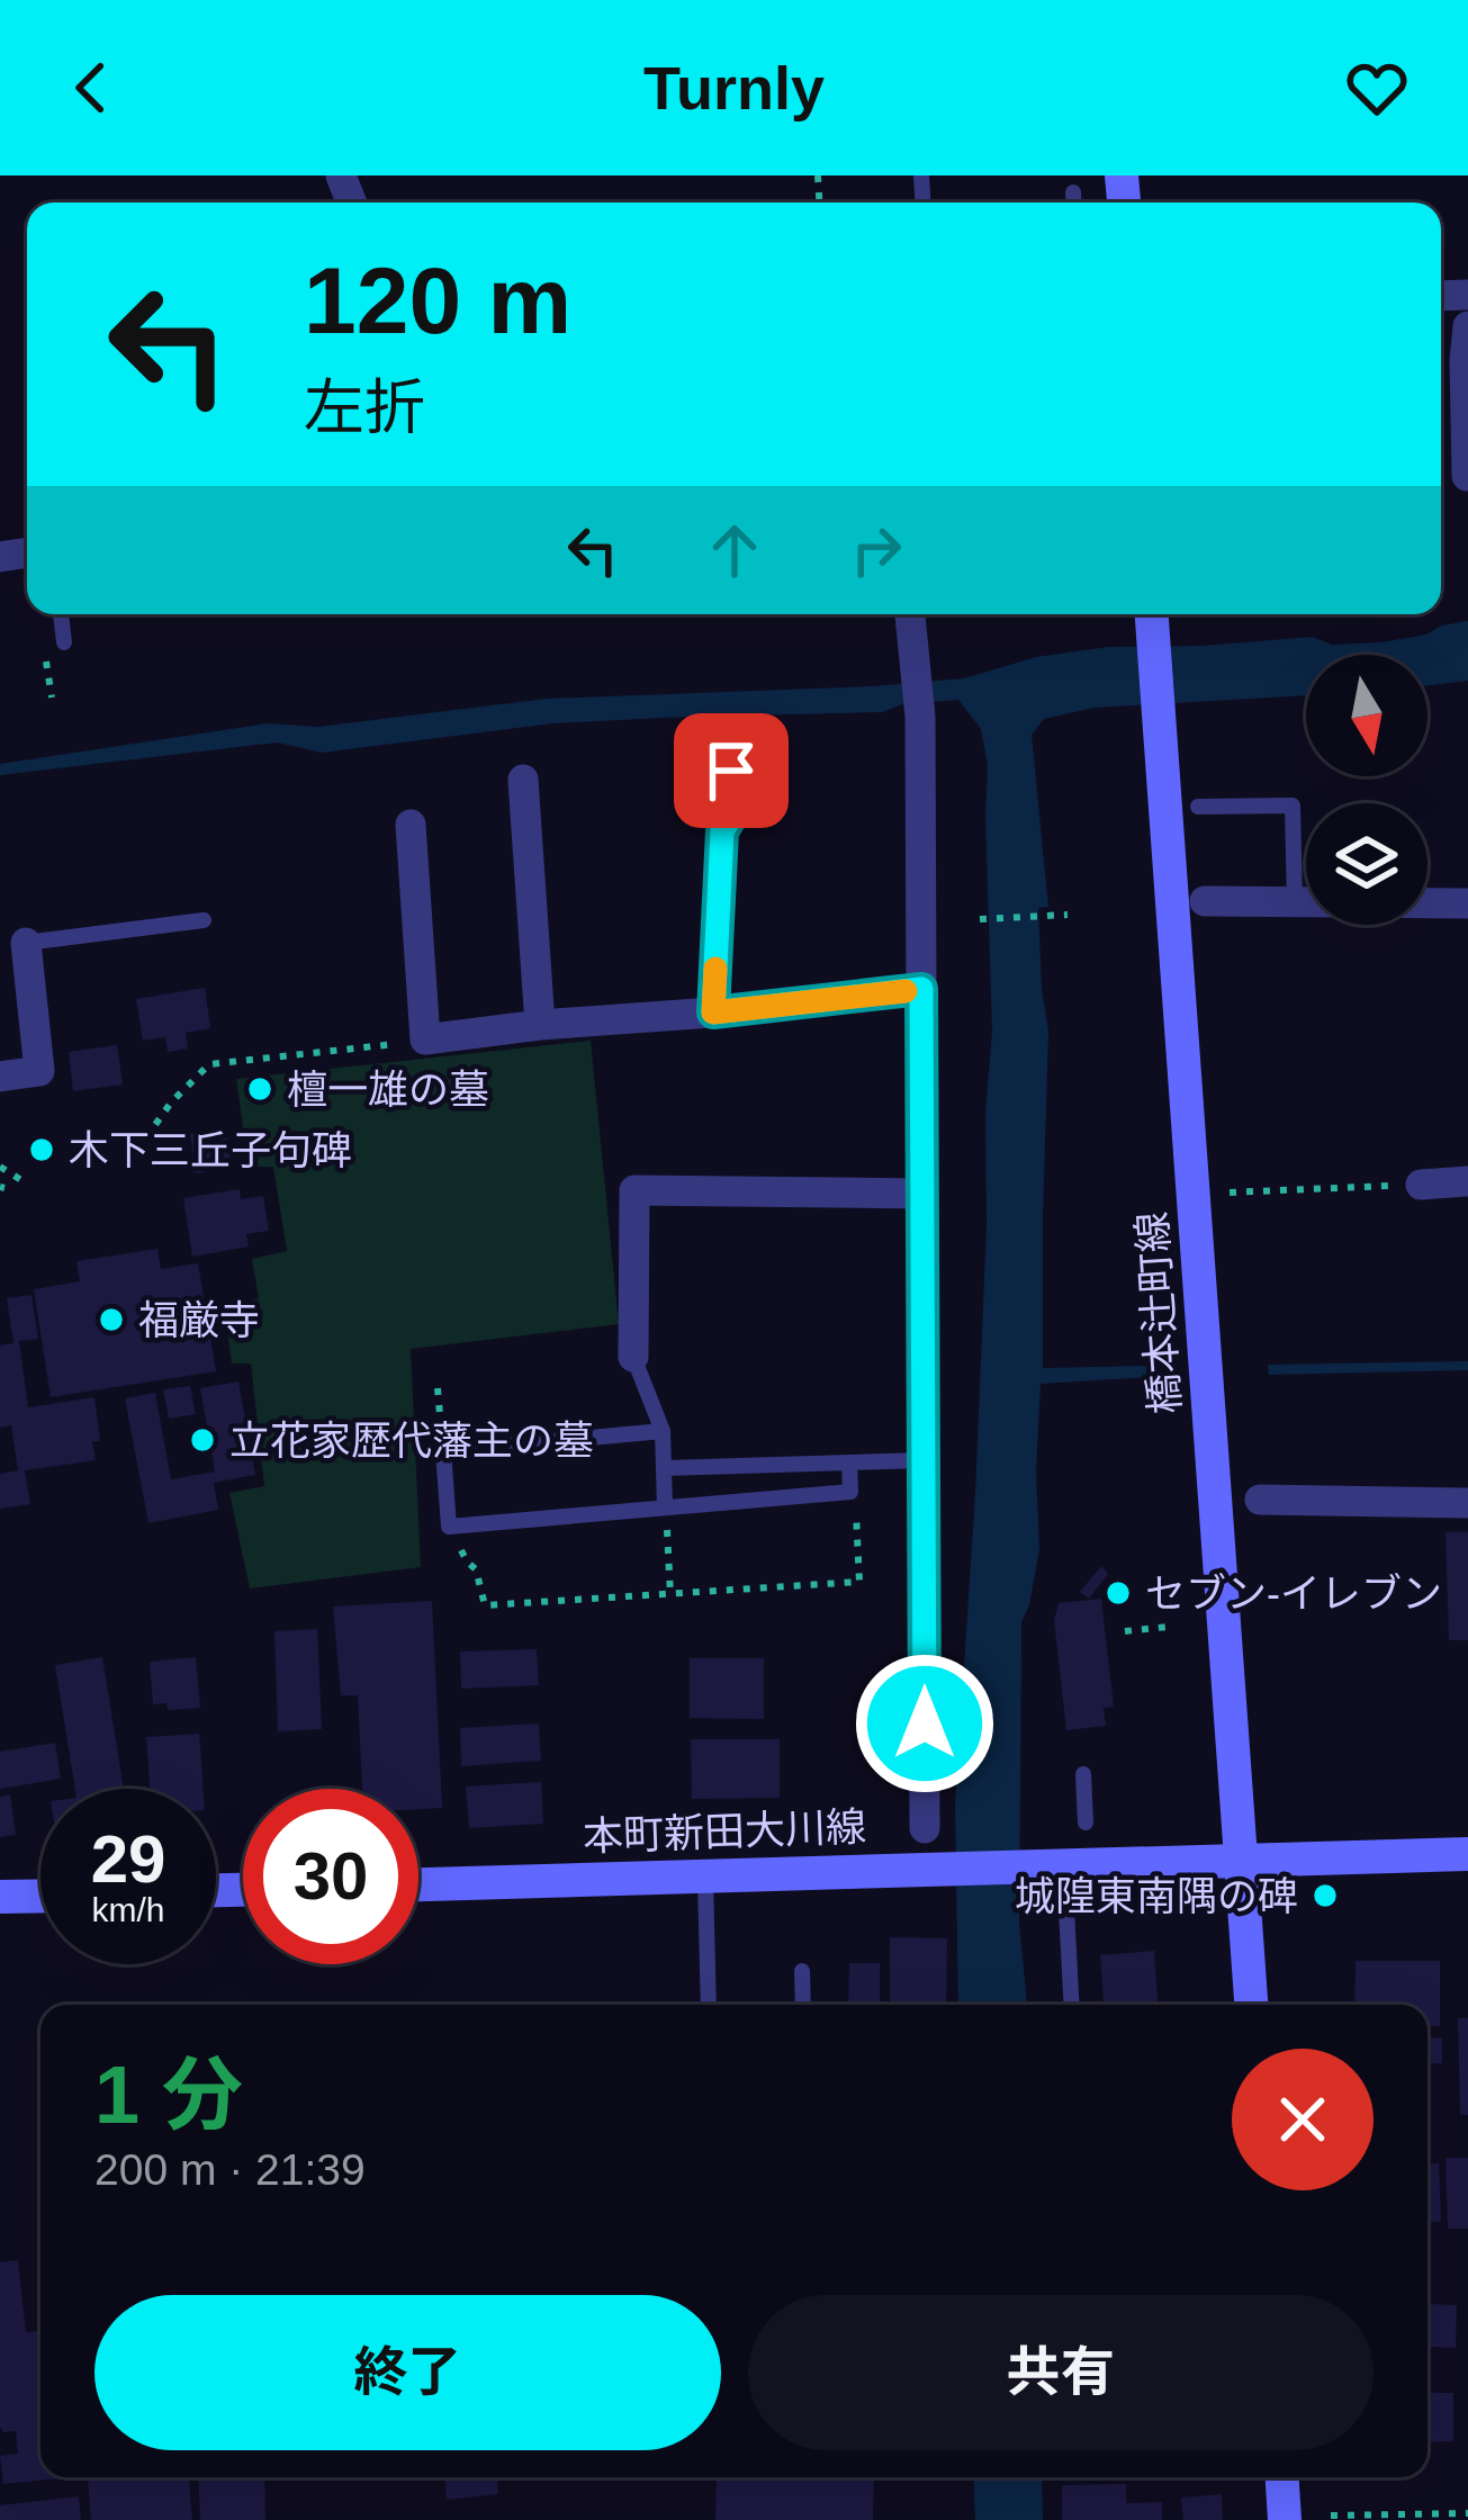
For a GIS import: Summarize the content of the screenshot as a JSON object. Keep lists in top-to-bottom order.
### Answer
{
  "streets": {
    "main road": ["橋本辻町線", "本町新田大川線"]
  },
  "crossings": [
    ["橋本辻町線", "本町新田大川線"]
  ],
  "places": [
    "檀一雄の墓",
    "木下三丘子句碑",
    "福厳寺",
    "立花家歴代藩主の墓",
    "セブン-イレブン",
    "城隍東南隅の碑"
  ],
  "north": "bottom",
  "page": {
    "header": "Turnly",
    "turn": ["120 m", "左折"],
    "speed": "29 km/h",
    "limit": "30",
    "heading": ["1 分", "200 m · 21:39"],
    "buttons": ["終了", "共有"]
  }
}
